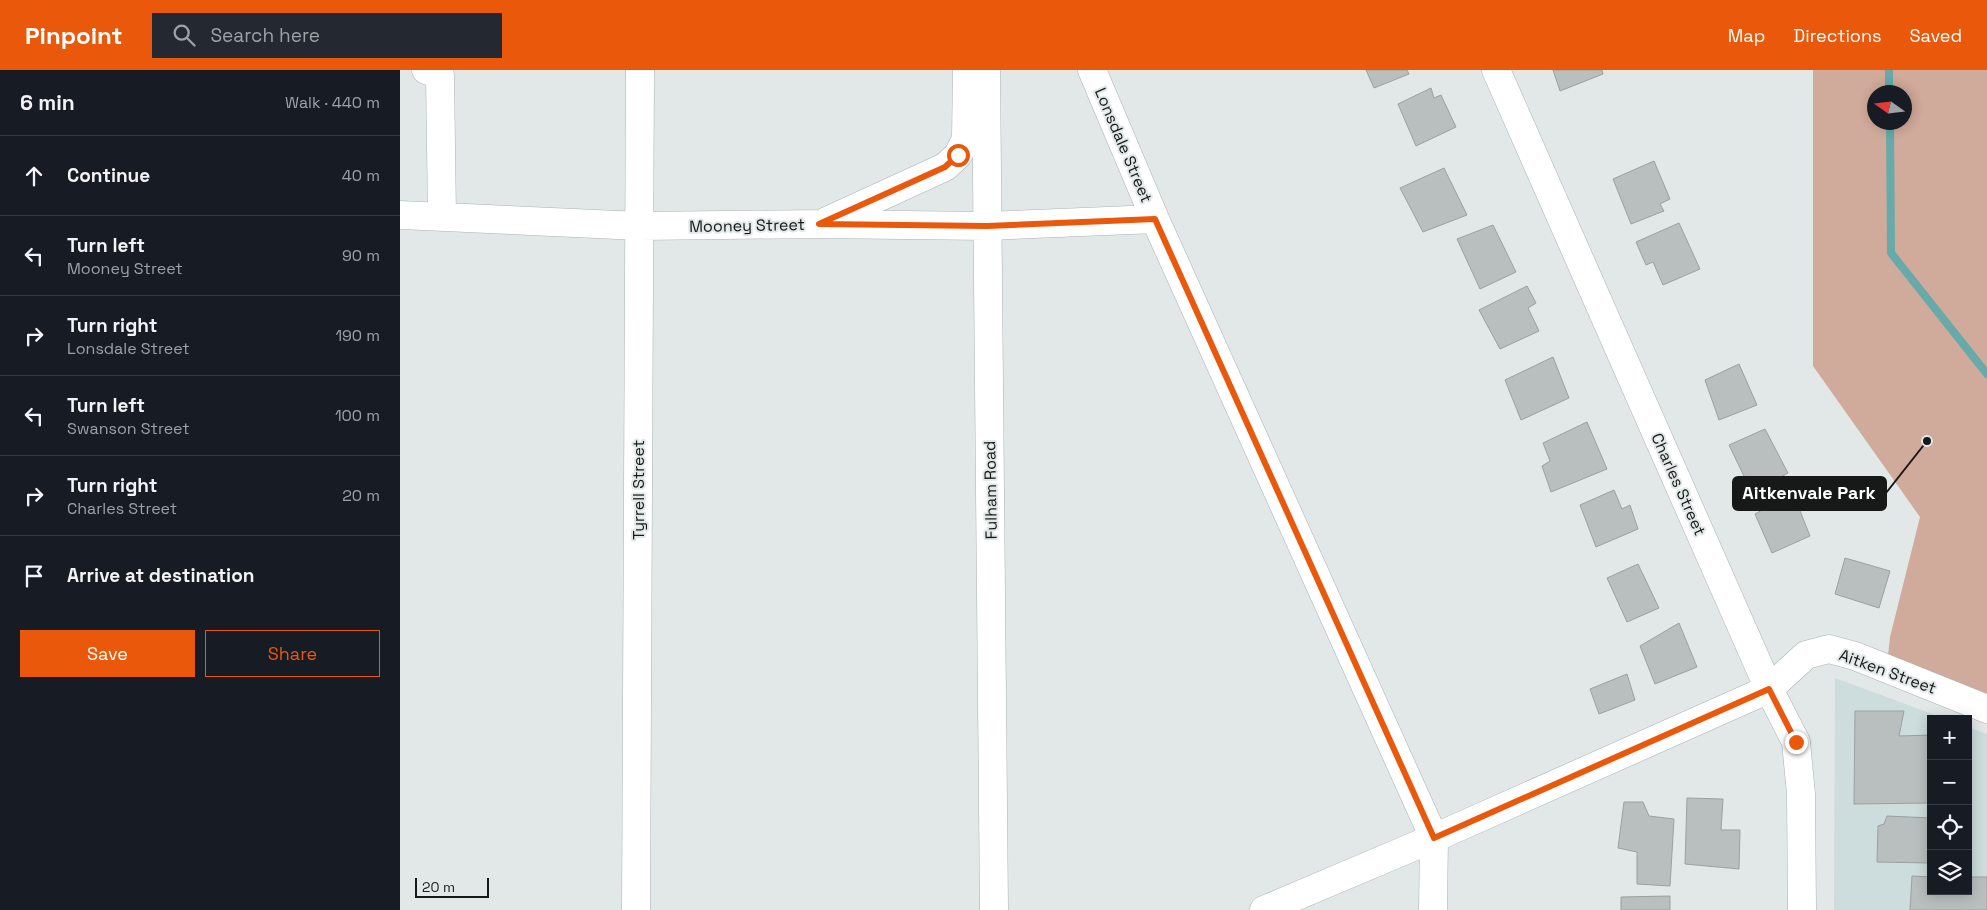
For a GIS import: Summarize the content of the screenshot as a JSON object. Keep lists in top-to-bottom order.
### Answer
{
  "streets": {
    "street": [
      "Lonsdale Street",
      "Mooney Street",
      "Charles Street",
      "Tyrrell Street",
      "Fulham Road",
      "Aitken Street"
    ]
  },
  "crossings": [
    ["Lonsdale Street", "Mooney Street"],
    ["Lonsdale Street", "Aitken Street"],
    ["Mooney Street", "Tyrrell Street"],
    ["Mooney Street", "Fulham Road"],
    ["Charles Street", "Aitken Street"]
  ],
  "places": ["Aitkenvale Park"],
  "scale_bar": "20 m",
  "north": "left",
  "page": {
    "header": "Pinpoint",
    "search": "Search here",
    "nav": ["Map", "Directions", "Saved"],
    "heading": ["6 min", "Walk · 440 m"],
    "list": [
      ["Continue", "40 m"],
      ["Turn left", "Mooney Street", "90 m"],
      ["Turn right", "Lonsdale Street", "190 m"],
      ["Turn left", "Swanson Street", "100 m"],
      ["Turn right", "Charles Street", "20 m"],
      "Arrive at destination"
    ],
    "buttons": ["Save", "Share"],
    "map_buttons": ["+", "−"],
    "scale": "20 m"
  }
}
